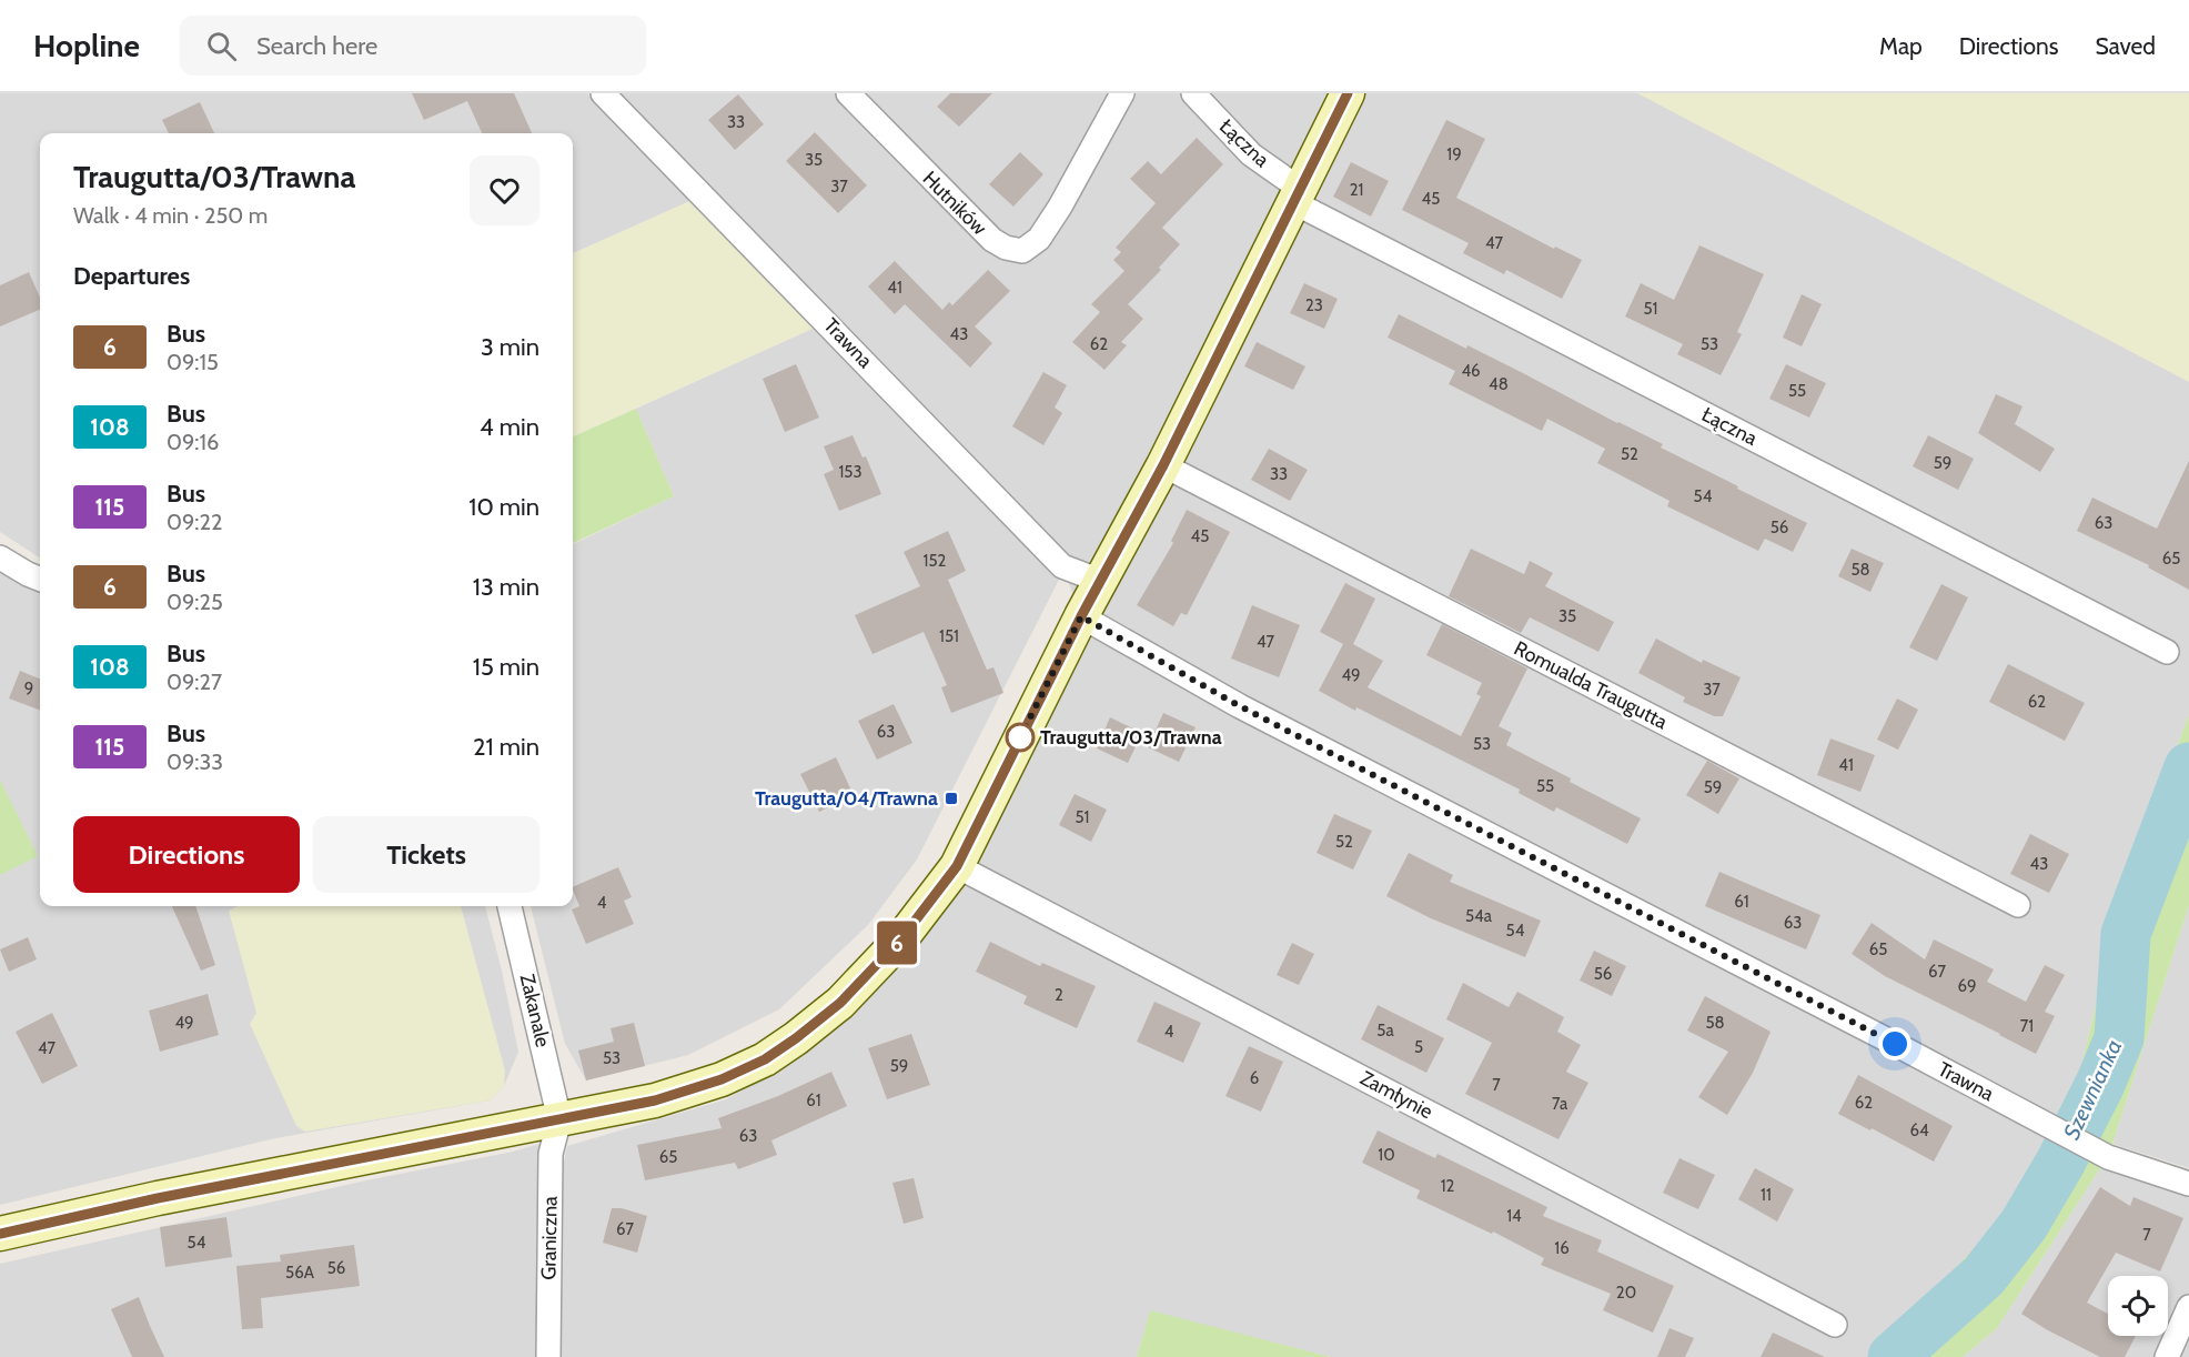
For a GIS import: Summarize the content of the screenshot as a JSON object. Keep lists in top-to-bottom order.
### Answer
{
  "streets": {
    "street": [
      "Łączna",
      "Hutników",
      "Trawna",
      "Romualda Traugutta",
      "Zakanale",
      "Zamłynie",
      "Graniczna"
    ]
  },
  "crossings": [
    ["Zakanale", "Graniczna"]
  ],
  "water": ["Szewnianka"],
  "places": {
    "other": ["Traugutta/03/Trawna"],
    "transit": ["Traugutta/04/Trawna"]
  },
  "lines": ["bus line 6"],
  "house_numbers": [
    "33",
    "19",
    "35",
    "37",
    "21",
    "45",
    "47",
    "41",
    "23",
    "51",
    "43",
    "62",
    "53",
    "46",
    "48",
    "55",
    "52",
    "59",
    "153",
    "33",
    "54",
    "63",
    "56",
    "45",
    "65",
    "152",
    "58",
    "35",
    "151",
    "47",
    "49",
    "9",
    "37",
    "62",
    "63",
    "53",
    "41",
    "55",
    "59",
    "51",
    "52",
    "43",
    "61",
    "4",
    "54a",
    "63",
    "54",
    "65",
    "67",
    "56",
    "69",
    "2",
    "49",
    "58",
    "71",
    "5a",
    "4",
    "5",
    "47",
    "53",
    "59",
    "6",
    "7",
    "61",
    "62",
    "7a",
    "64",
    "63",
    "10",
    "65",
    "12",
    "11",
    "14",
    "67",
    "7",
    "54",
    "16",
    "56",
    "56A",
    "20"
  ],
  "page": {
    "header": "Hopline",
    "search": "Search here",
    "nav": ["Map", "Directions", "Saved"],
    "on_map": "6",
    "heading": [
      ["Traugutta/03/Trawna", "Walk · 4 min · 250 m"],
      "Departures"
    ],
    "list": [
      {
        "mark": "6",
        "name": "Bus",
        "note": "09:15",
        "value": "3 min"
      },
      {
        "mark": "108",
        "name": "Bus",
        "note": "09:16",
        "value": "4 min"
      },
      {
        "mark": "115",
        "name": "Bus",
        "note": "09:22",
        "value": "10 min"
      },
      {
        "mark": "6",
        "name": "Bus",
        "note": "09:25",
        "value": "13 min"
      },
      {
        "mark": "108",
        "name": "Bus",
        "note": "09:27",
        "value": "15 min"
      },
      {
        "mark": "115",
        "name": "Bus",
        "note": "09:33",
        "value": "21 min"
      }
    ],
    "buttons": ["Directions", "Tickets"]
  }
}
